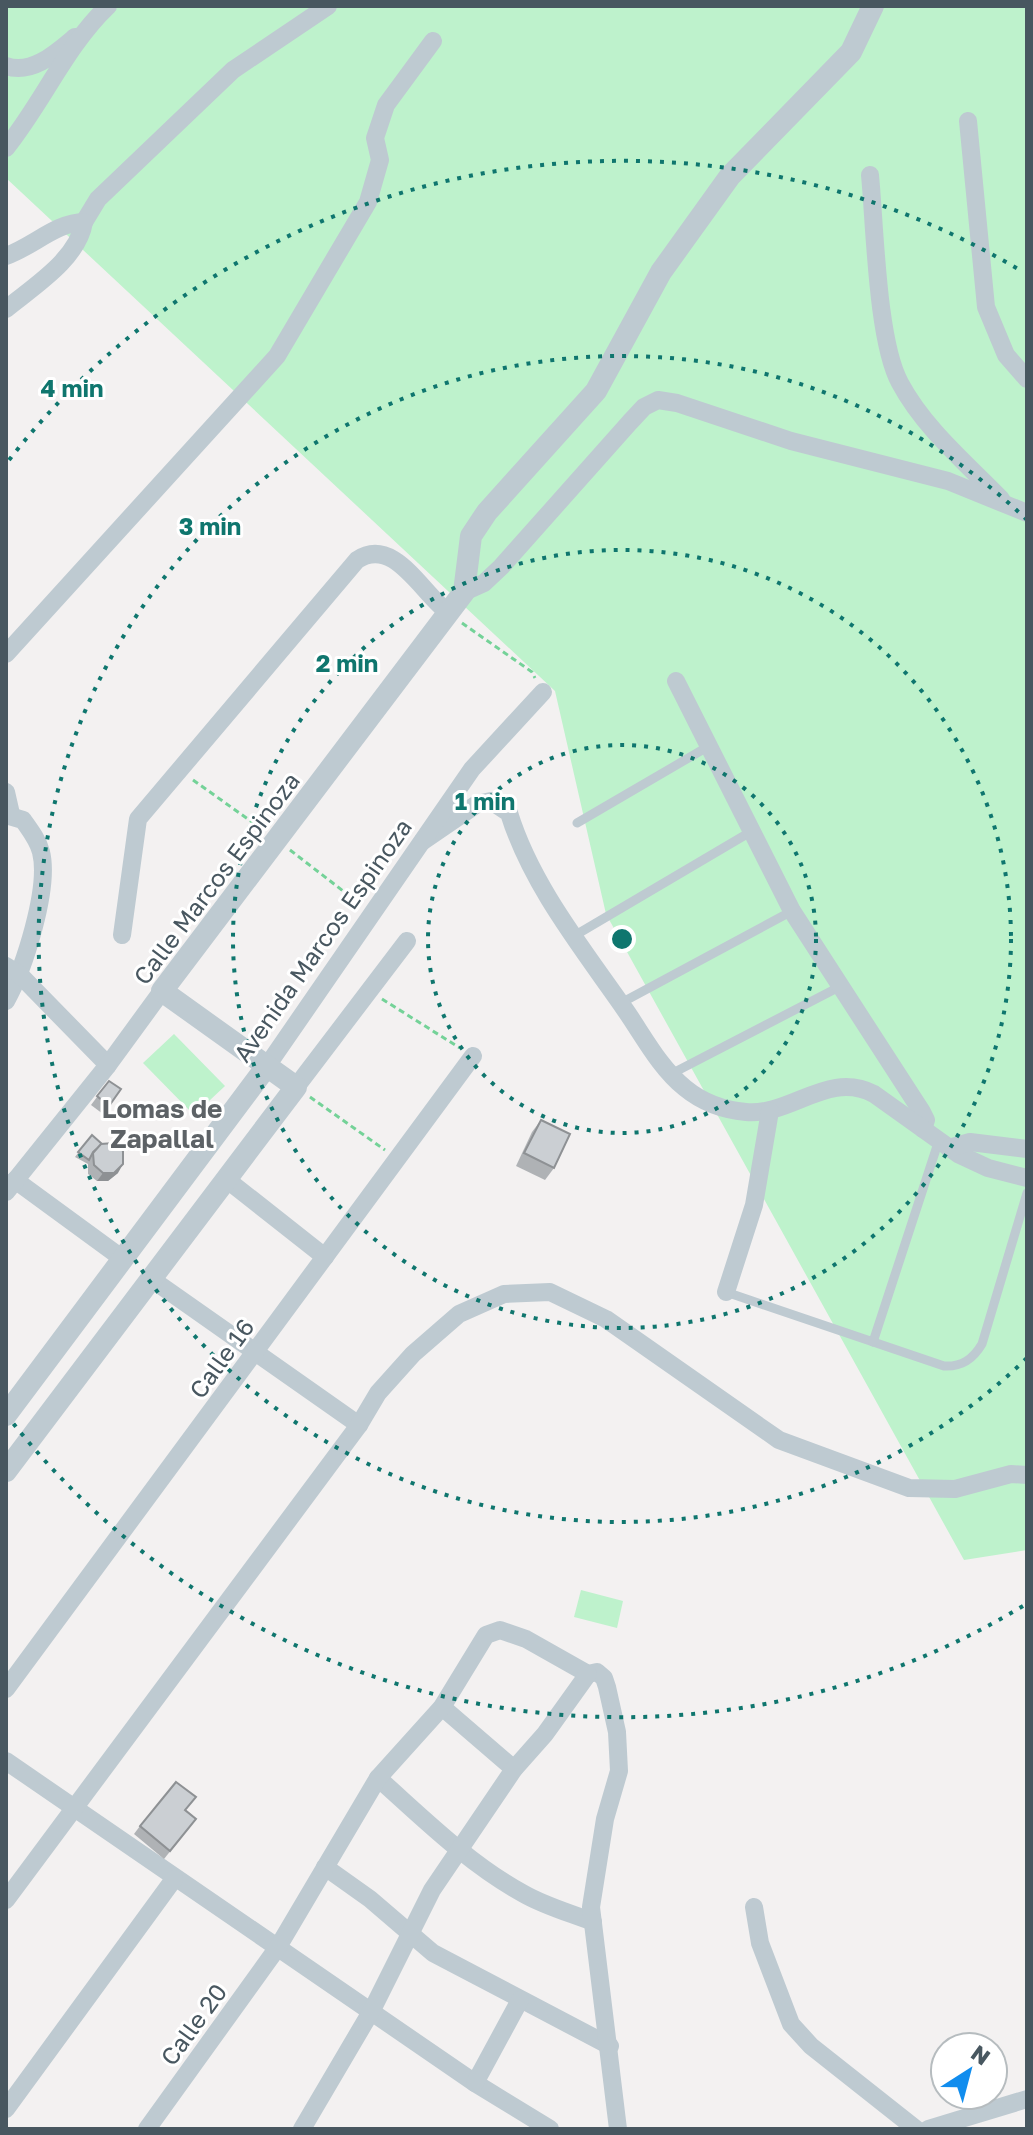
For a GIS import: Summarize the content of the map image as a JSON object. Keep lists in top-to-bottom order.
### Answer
{
  "streets": {
    "street": [
      "Calle Marcos Espinoza",
      "Avenida Marcos Espinoza",
      "Calle 16",
      "Calle 20"
    ]
  },
  "districts": ["Lomas de Zapallal"],
  "north": "top right",
  "rings": [
    "4 min",
    "3 min",
    "2 min",
    "1 min"
  ]
}
